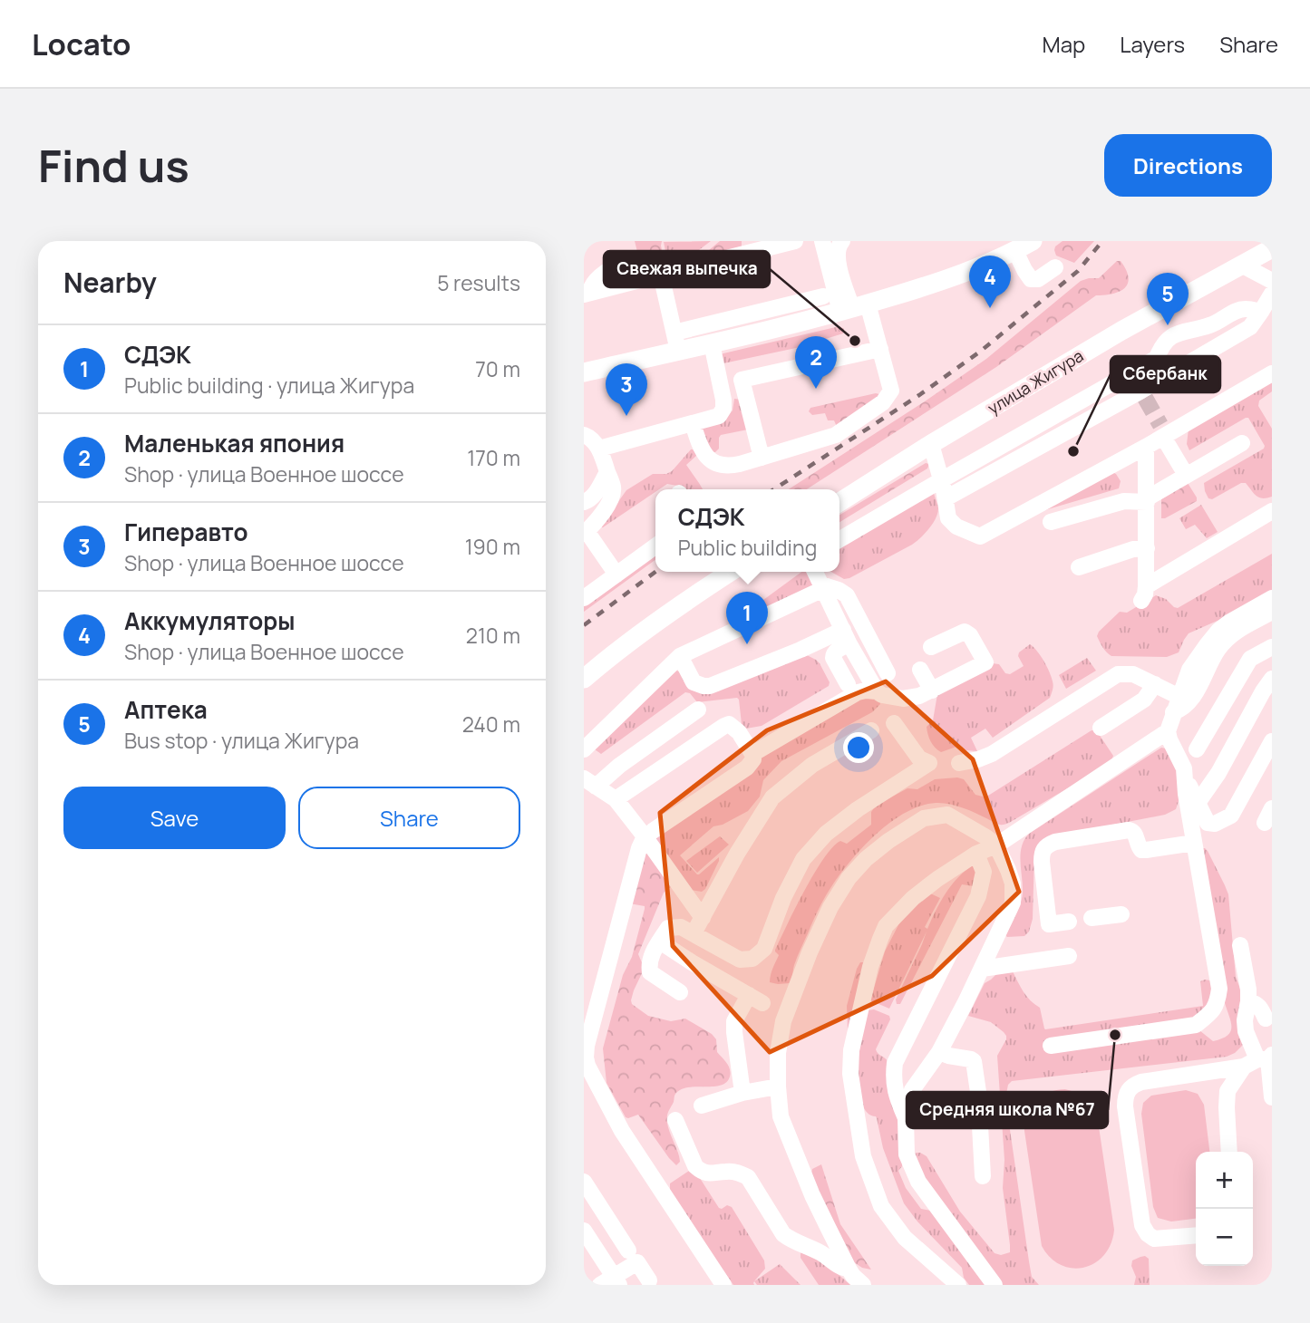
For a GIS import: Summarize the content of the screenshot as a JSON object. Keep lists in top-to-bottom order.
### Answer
{
  "streets": {
    "main road": ["улица Жигура"]
  },
  "places": ["Свежая выпечка", "Сбербанк", "Средняя школа №67"],
  "page": {
    "header": "Locato",
    "nav": ["Map", "Layers", "Share"],
    "buttons": [
      "Directions",
      ["Save", "Share"]
    ],
    "title": "Find us",
    "heading": ["Nearby", "5 results"],
    "pins": [
      "4",
      "5",
      "2",
      "3",
      "1"
    ],
    "list": [
      {
        "mark": "1",
        "name": "СДЭК",
        "note": "Public building · улица Жигура",
        "value": "70 m"
      },
      {
        "mark": "2",
        "name": "Маленькая япония",
        "note": "Shop · улица Военное шоссе",
        "value": "170 m"
      },
      {
        "mark": "3",
        "name": "Гиперавто",
        "note": "Shop · улица Военное шоссе",
        "value": "190 m"
      },
      {
        "mark": "4",
        "name": "Аккумуляторы",
        "note": "Shop · улица Военное шоссе",
        "value": "210 m"
      },
      {
        "mark": "5",
        "name": "Аптека",
        "note": "Bus stop · улица Жигура",
        "value": "240 m"
      }
    ],
    "popup": ["СДЭК", "Public building"],
    "map_buttons": ["+", "−"]
  }
}
